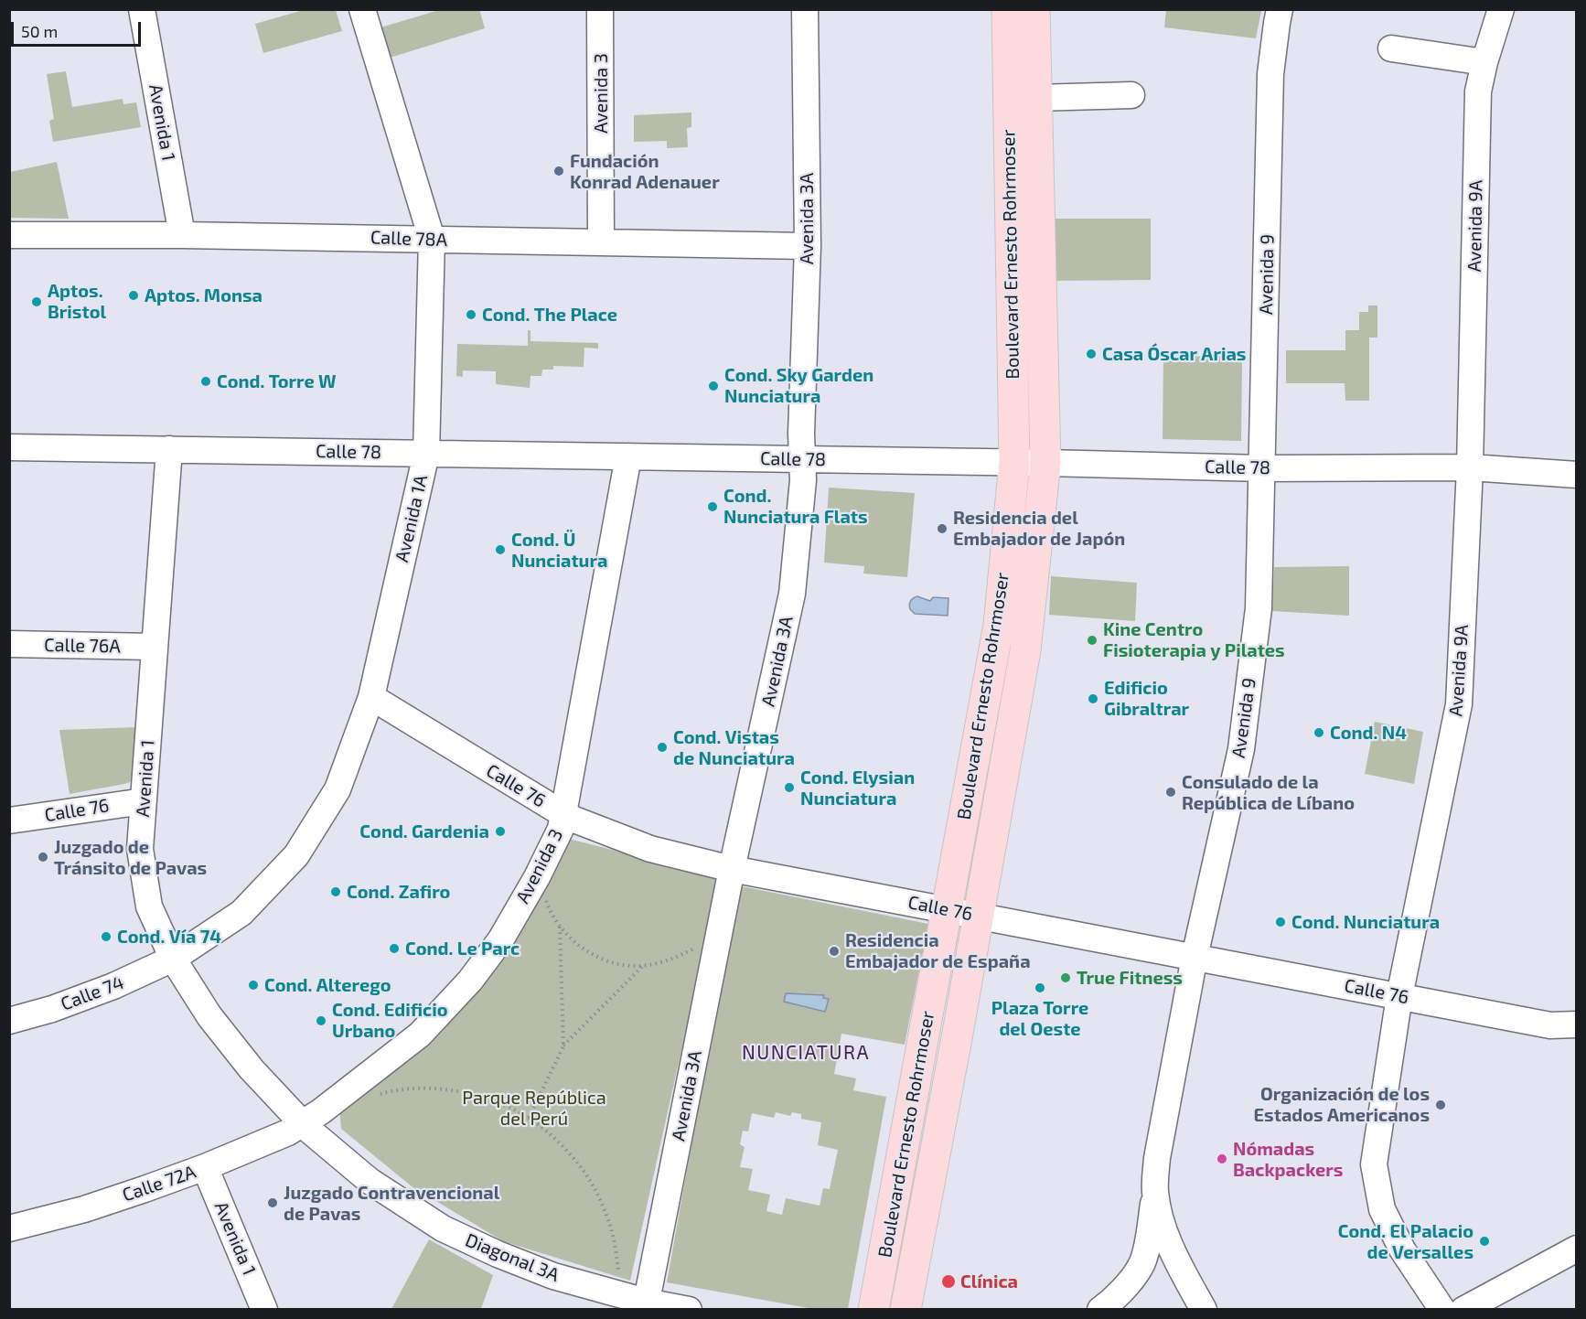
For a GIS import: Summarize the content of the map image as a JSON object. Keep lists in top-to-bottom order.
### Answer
{
  "streets": {
    "main road": ["Boulevard Ernesto Rohrmoser"],
    "street": [
      "Avenida 3",
      "Avenida 1",
      "Avenida 3A",
      "Avenida 9A",
      "Calle 78A",
      "Avenida 9",
      "Calle 78",
      "Avenida 1A",
      "Calle 76A",
      "Calle 76",
      "Calle 74",
      "Calle 72A",
      "Diagonal 3A"
    ]
  },
  "crossings": [
    ["Avenida 3", "Avenida 1"],
    ["Avenida 3", "Calle 78A"],
    ["Avenida 3", "Calle 78"],
    ["Avenida 3", "Calle 76"],
    ["Avenida 3", "Calle 72A"],
    ["Avenida 3", "Diagonal 3A"],
    ["Avenida 1", "Calle 78A"],
    ["Avenida 1", "Calle 78"],
    ["Avenida 1", "Avenida 1A"],
    ["Avenida 1", "Calle 76A"],
    ["Avenida 1", "Calle 76"],
    ["Avenida 1", "Calle 74"],
    ["Avenida 1", "Calle 72A"],
    ["Avenida 1", "Diagonal 3A"],
    ["Avenida 3A", "Calle 78A"],
    ["Avenida 3A", "Calle 78"],
    ["Avenida 3A", "Calle 76"],
    ["Avenida 3A", "Diagonal 3A"],
    ["Avenida 9A", "Calle 78"],
    ["Avenida 9A", "Calle 76"],
    ["Calle 78A", "Avenida 1A"],
    ["Boulevard Ernesto Rohrmoser", "Calle 78"],
    ["Boulevard Ernesto Rohrmoser", "Calle 76"],
    ["Avenida 9", "Calle 78"],
    ["Avenida 9", "Calle 76"],
    ["Calle 78", "Avenida 1A"],
    ["Avenida 1A", "Calle 76"],
    ["Avenida 1A", "Calle 74"],
    ["Calle 72A", "Diagonal 3A"]
  ],
  "districts": ["NUNCIATURA"],
  "parks": ["Parque República del Perú"],
  "places": [
    "Fundación Konrad Adenauer",
    "Aptos. Monsa",
    "Aptos. Bristol",
    "Cond. The Place",
    "Casa Óscar Arias",
    "Cond. Torre W",
    "Cond. Sky Garden Nunciatura",
    "Cond. Nunciatura Flats",
    "Residencia del Embajador de Japón",
    "Cond. Ü Nunciatura",
    "Kine Centro Fisioterapia y Pilates",
    "Edificio Gibraltrar",
    "Cond. N4",
    "Cond. Vistas de Nunciatura",
    "Cond. Elysian Nunciatura",
    "Consulado de la República de Líbano",
    "Cond. Gardenia",
    "Juzgado de Tránsito de Pavas",
    "Cond. Zafiro",
    "Cond. Nunciatura",
    "Cond. Vía 74",
    "Cond. Le Parc",
    "Residencia Embajador de España",
    "True Fitness",
    "Cond. Alterego",
    "Plaza Torre del Oeste",
    "Cond. Edificio Urbano",
    "Organización de los Estados Americanos",
    "Nómadas Backpackers",
    "Juzgado Contravencional de Pavas",
    "Cond. El Palacio de Versalles",
    "Clínica"
  ],
  "scale_bar": "50 m"
}
